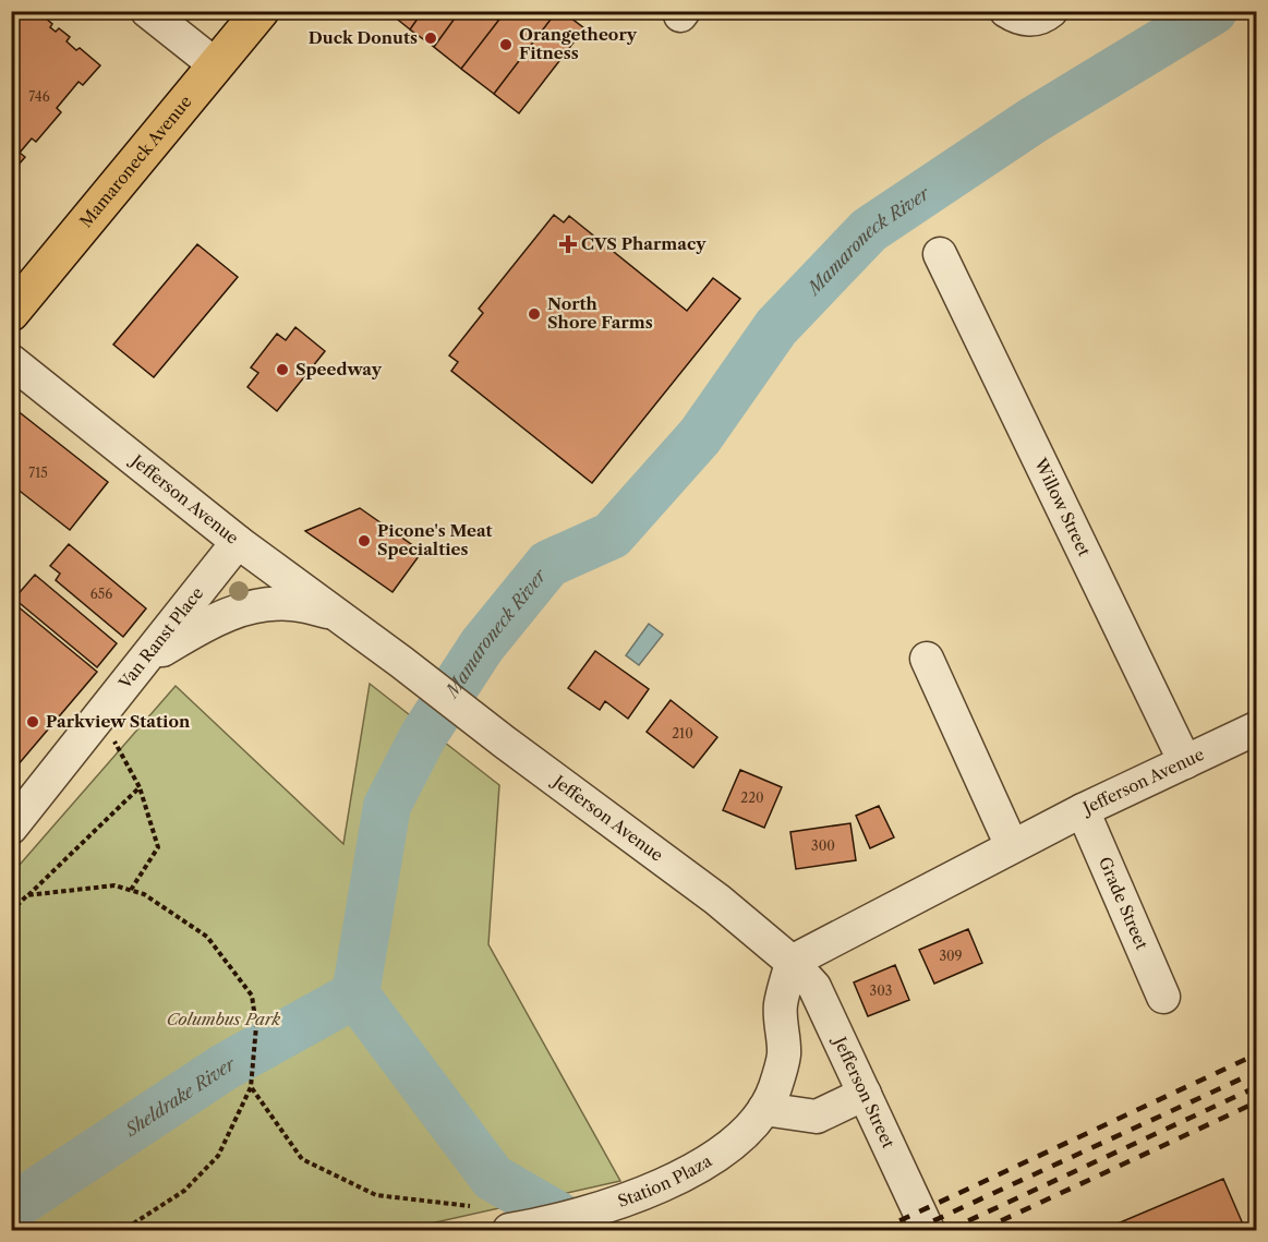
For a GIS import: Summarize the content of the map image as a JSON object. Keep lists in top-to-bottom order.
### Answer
{
  "streets": {
    "main road": ["Mamaroneck Avenue"],
    "street": [
      "Jefferson Avenue",
      "Willow Street",
      "Van Ranst Place",
      "Grade Street",
      "Jefferson Street",
      "Station Plaza"
    ]
  },
  "crossings": [
    ["Jefferson Avenue", "Willow Street"],
    ["Jefferson Avenue", "Van Ranst Place"],
    ["Jefferson Avenue", "Grade Street"],
    ["Jefferson Avenue", "Jefferson Street"],
    ["Jefferson Avenue", "Station Plaza"],
    ["Jefferson Street", "Station Plaza"]
  ],
  "water": ["Mamaroneck River", "Sheldrake River"],
  "parks": ["Columbus Park"],
  "places": {
    "other": [
      "Duck Donuts",
      "Orangetheory Fitness",
      "North Shore Farms",
      "Speedway",
      "Picone's Meat Specialties",
      "Parkview Station"
    ],
    "health": ["CVS Pharmacy"]
  },
  "house_numbers": [
    "746",
    "715",
    "656",
    "210",
    "220",
    "300",
    "309",
    "303"
  ]
}
